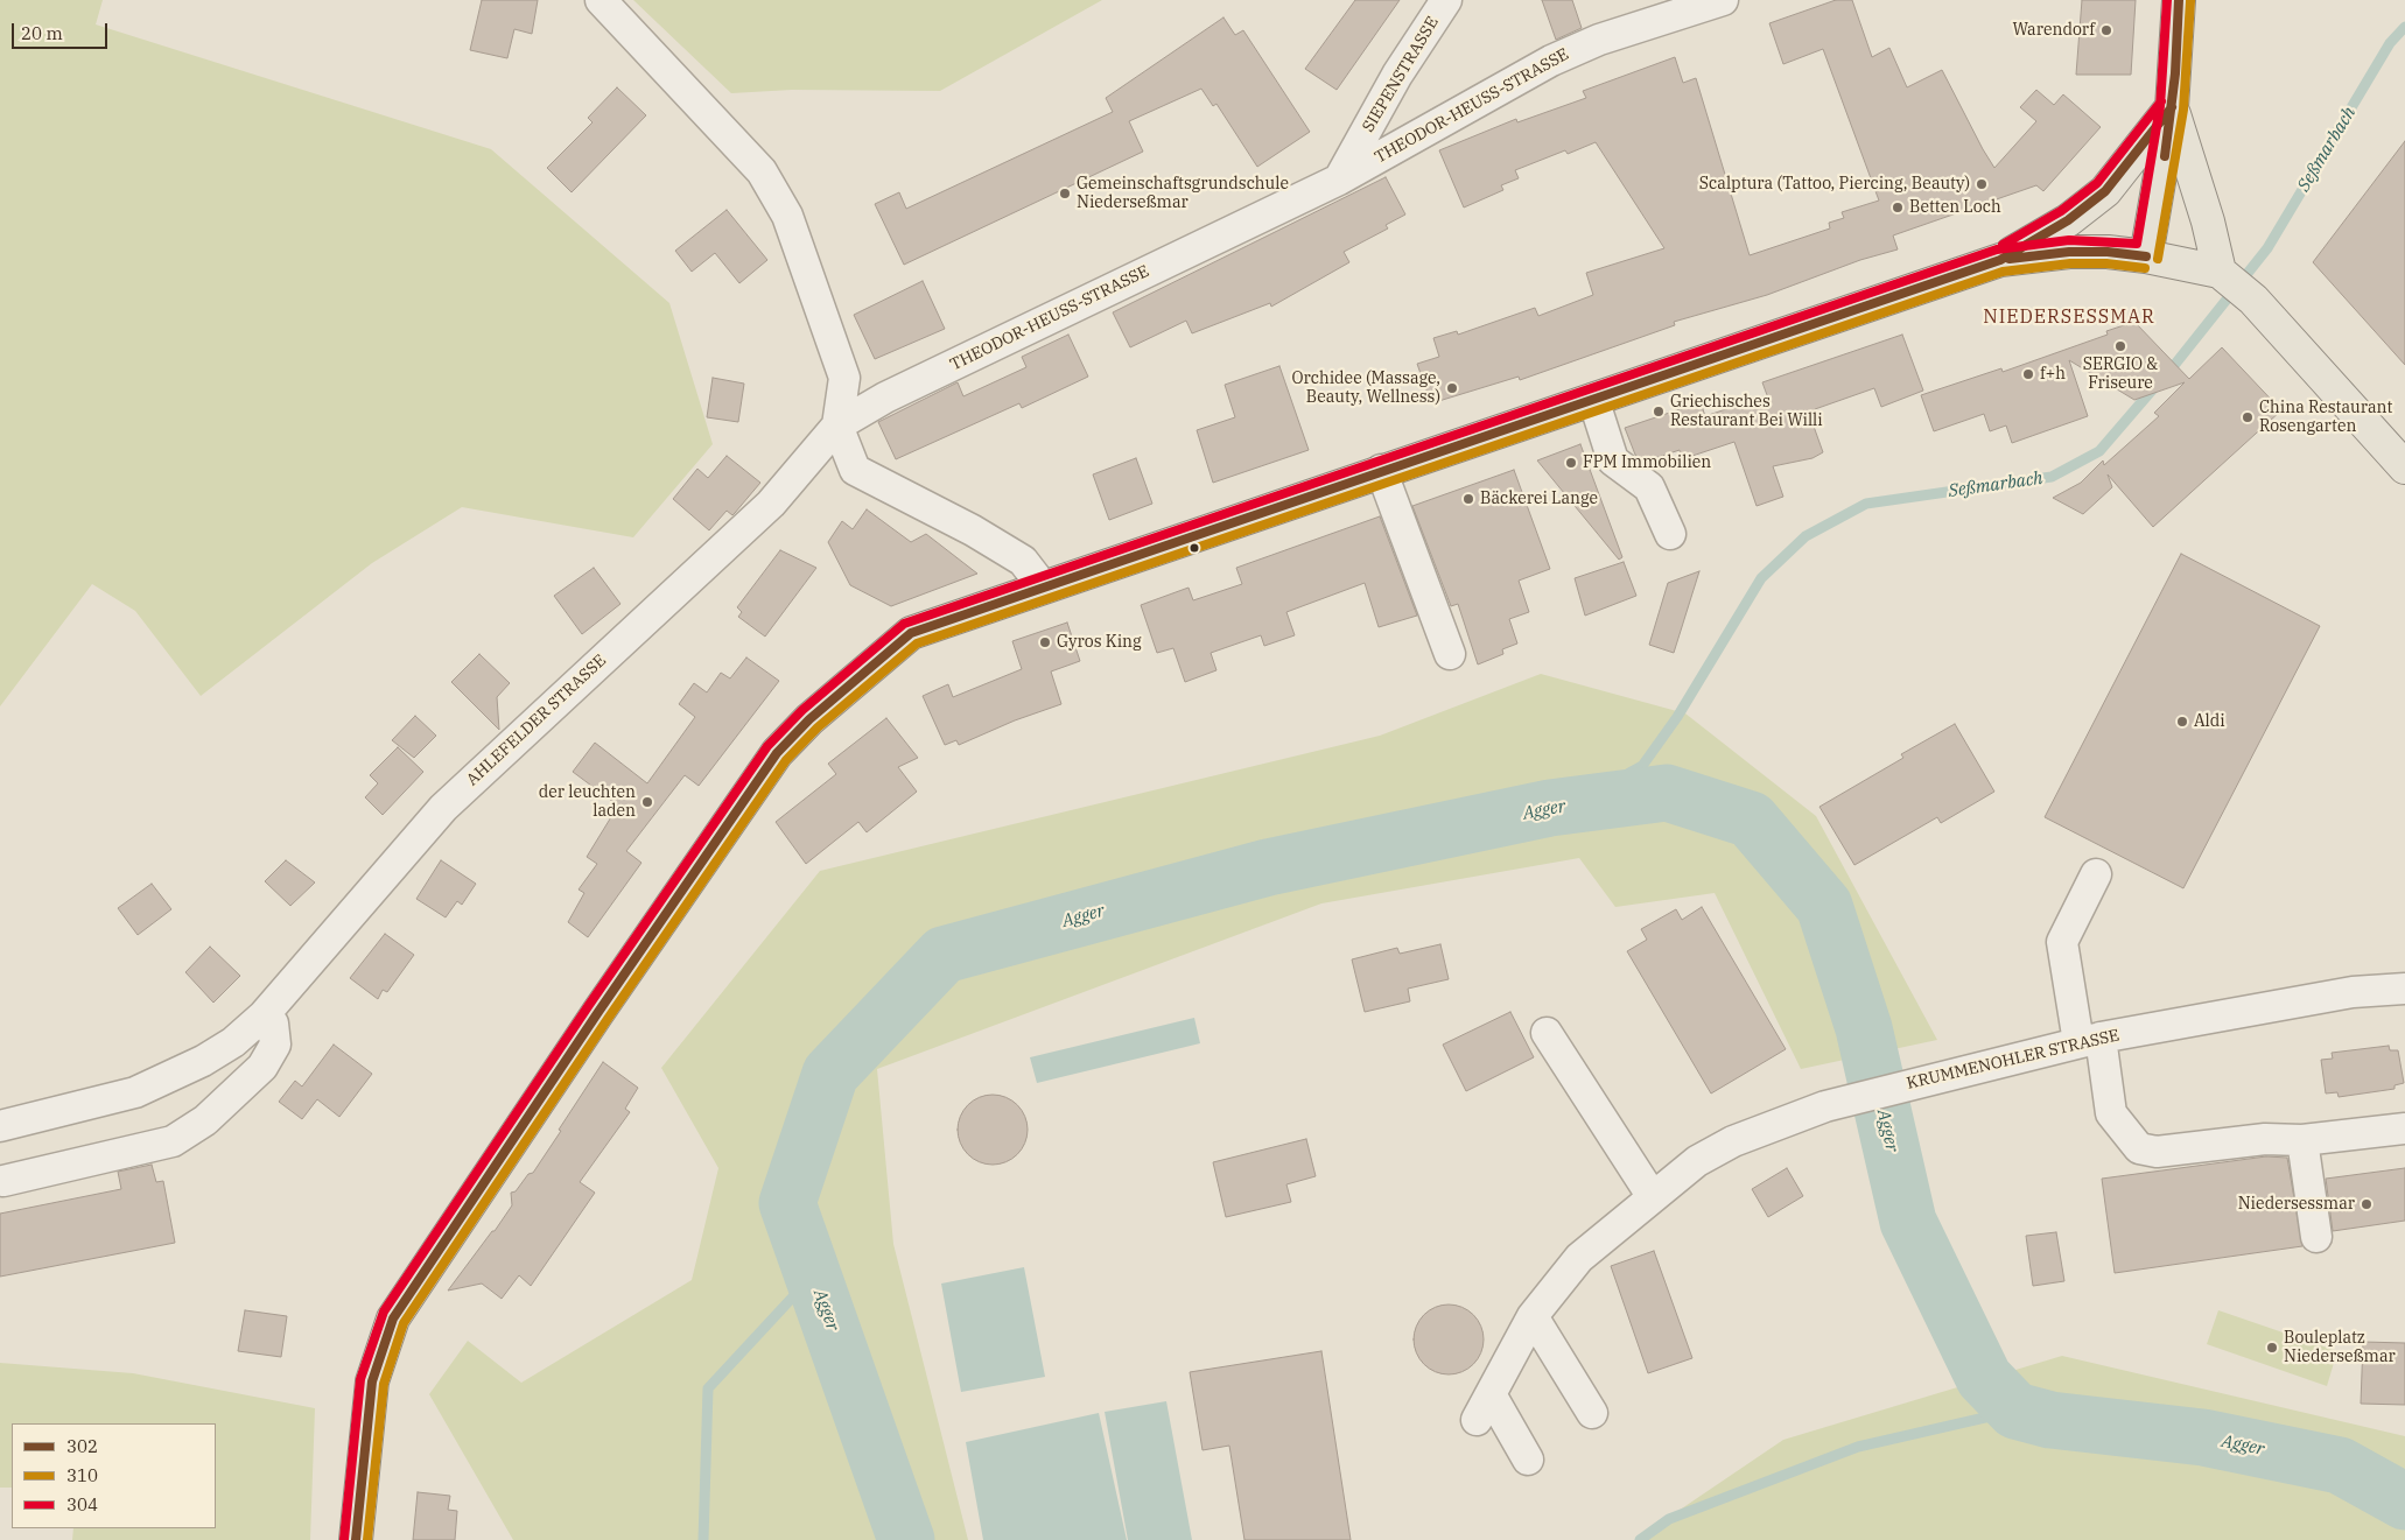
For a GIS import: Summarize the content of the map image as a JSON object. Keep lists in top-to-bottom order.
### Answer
{
  "streets": {
    "street": [
      "SIEPENSTRASSE",
      "THEODOR-HEUSS-STRASSE",
      "AHLEFELDER STRASSE",
      "KRUMMENOHLER STRASSE"
    ]
  },
  "crossings": [
    ["SIEPENSTRASSE", "THEODOR-HEUSS-STRASSE"],
    ["THEODOR-HEUSS-STRASSE", "AHLEFELDER STRASSE"]
  ],
  "districts": ["NIEDERSESSMAR"],
  "water": ["Seßmarbach", "Agger"],
  "places": [
    "Warendorf",
    "Scalptura (Tattoo, Piercing, Beauty)",
    "Gemeinschaftsgrundschule Niederseßmar",
    "Betten Loch",
    "SERGIO & Friseure",
    "f+h",
    "Orchidee (Massage, Beauty, Wellness)",
    "Griechisches Restaurant Bei Willi",
    "China Restaurant Rosengarten",
    "FPM Immobilien",
    "Bäckerei Lange",
    "Gyros King",
    "Aldi",
    "der leuchten laden",
    "Niedersessmar",
    "Bouleplatz Niederseßmar"
  ],
  "lines": ["transit line 302", "transit line 304", "transit line 310"],
  "legend": ["302", "310", "304"],
  "scale_bar": "20 m"
}
